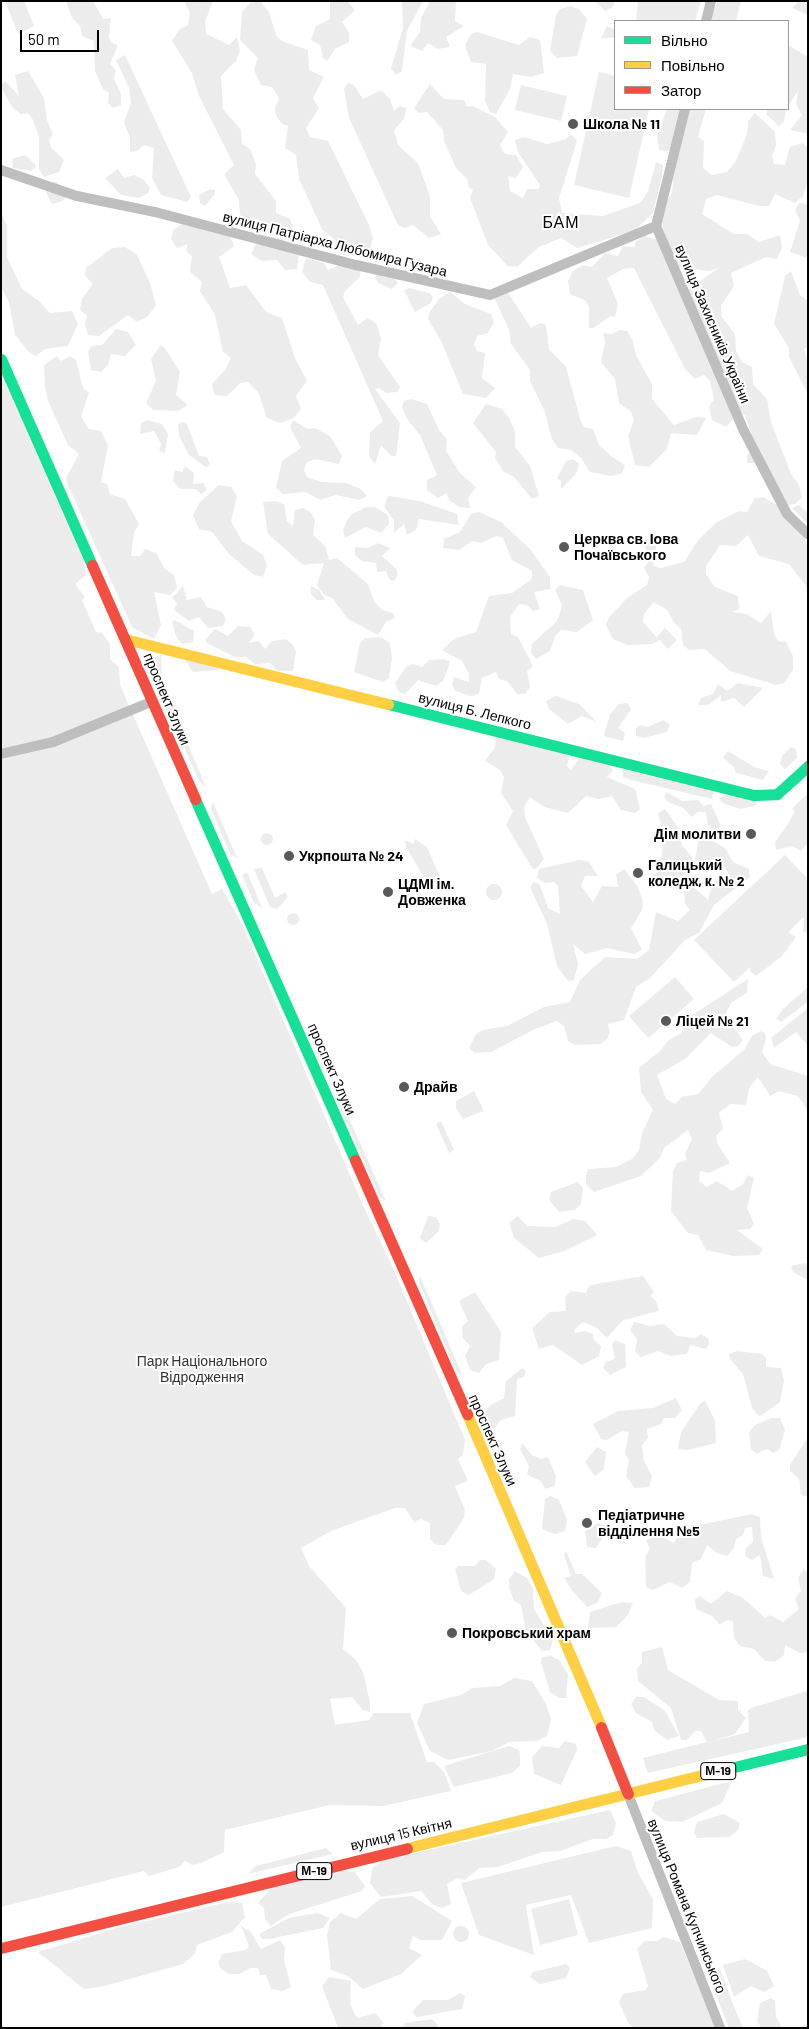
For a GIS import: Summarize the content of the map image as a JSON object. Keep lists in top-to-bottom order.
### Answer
{
  "streets": {
    "main road": [
      "проспект Злуки",
      "вулиця Б. Лепкого",
      "М-19",
      "вулиця 15 Квітня"
    ],
    "street": ["вулиця Патріарха Любомира Гузара", "вулиця Захисників України", "вулиця Романа Купчинського"]
  },
  "crossings": [
    ["вулиця Патріарха Любомира Гузара", "вулиця Захисників України"],
    ["проспект Злуки", "вулиця Б. Лепкого"],
    ["проспект Злуки", "вулиця 15 Квітня"],
    ["проспект Злуки", "вулиця Романа Купчинського"],
    ["вулиця 15 Квітня", "вулиця Романа Купчинського"]
  ],
  "districts": ["БАМ"],
  "parks": ["Парк Національного Відродження"],
  "places": [
    "Школа № 11",
    "Церква св. Іова Почаївського",
    "Дім молитви",
    "Укрпошта № 24",
    "Галицький коледж, к. № 2",
    "ЦДМІ ім. Довженка",
    "Ліцей № 21",
    "Драйв",
    "Педіатричне відділення №5",
    "Покровський храм"
  ],
  "legend": ["Вільно", "Повільно", "Затор"],
  "scale_bar": "50 m"
}
